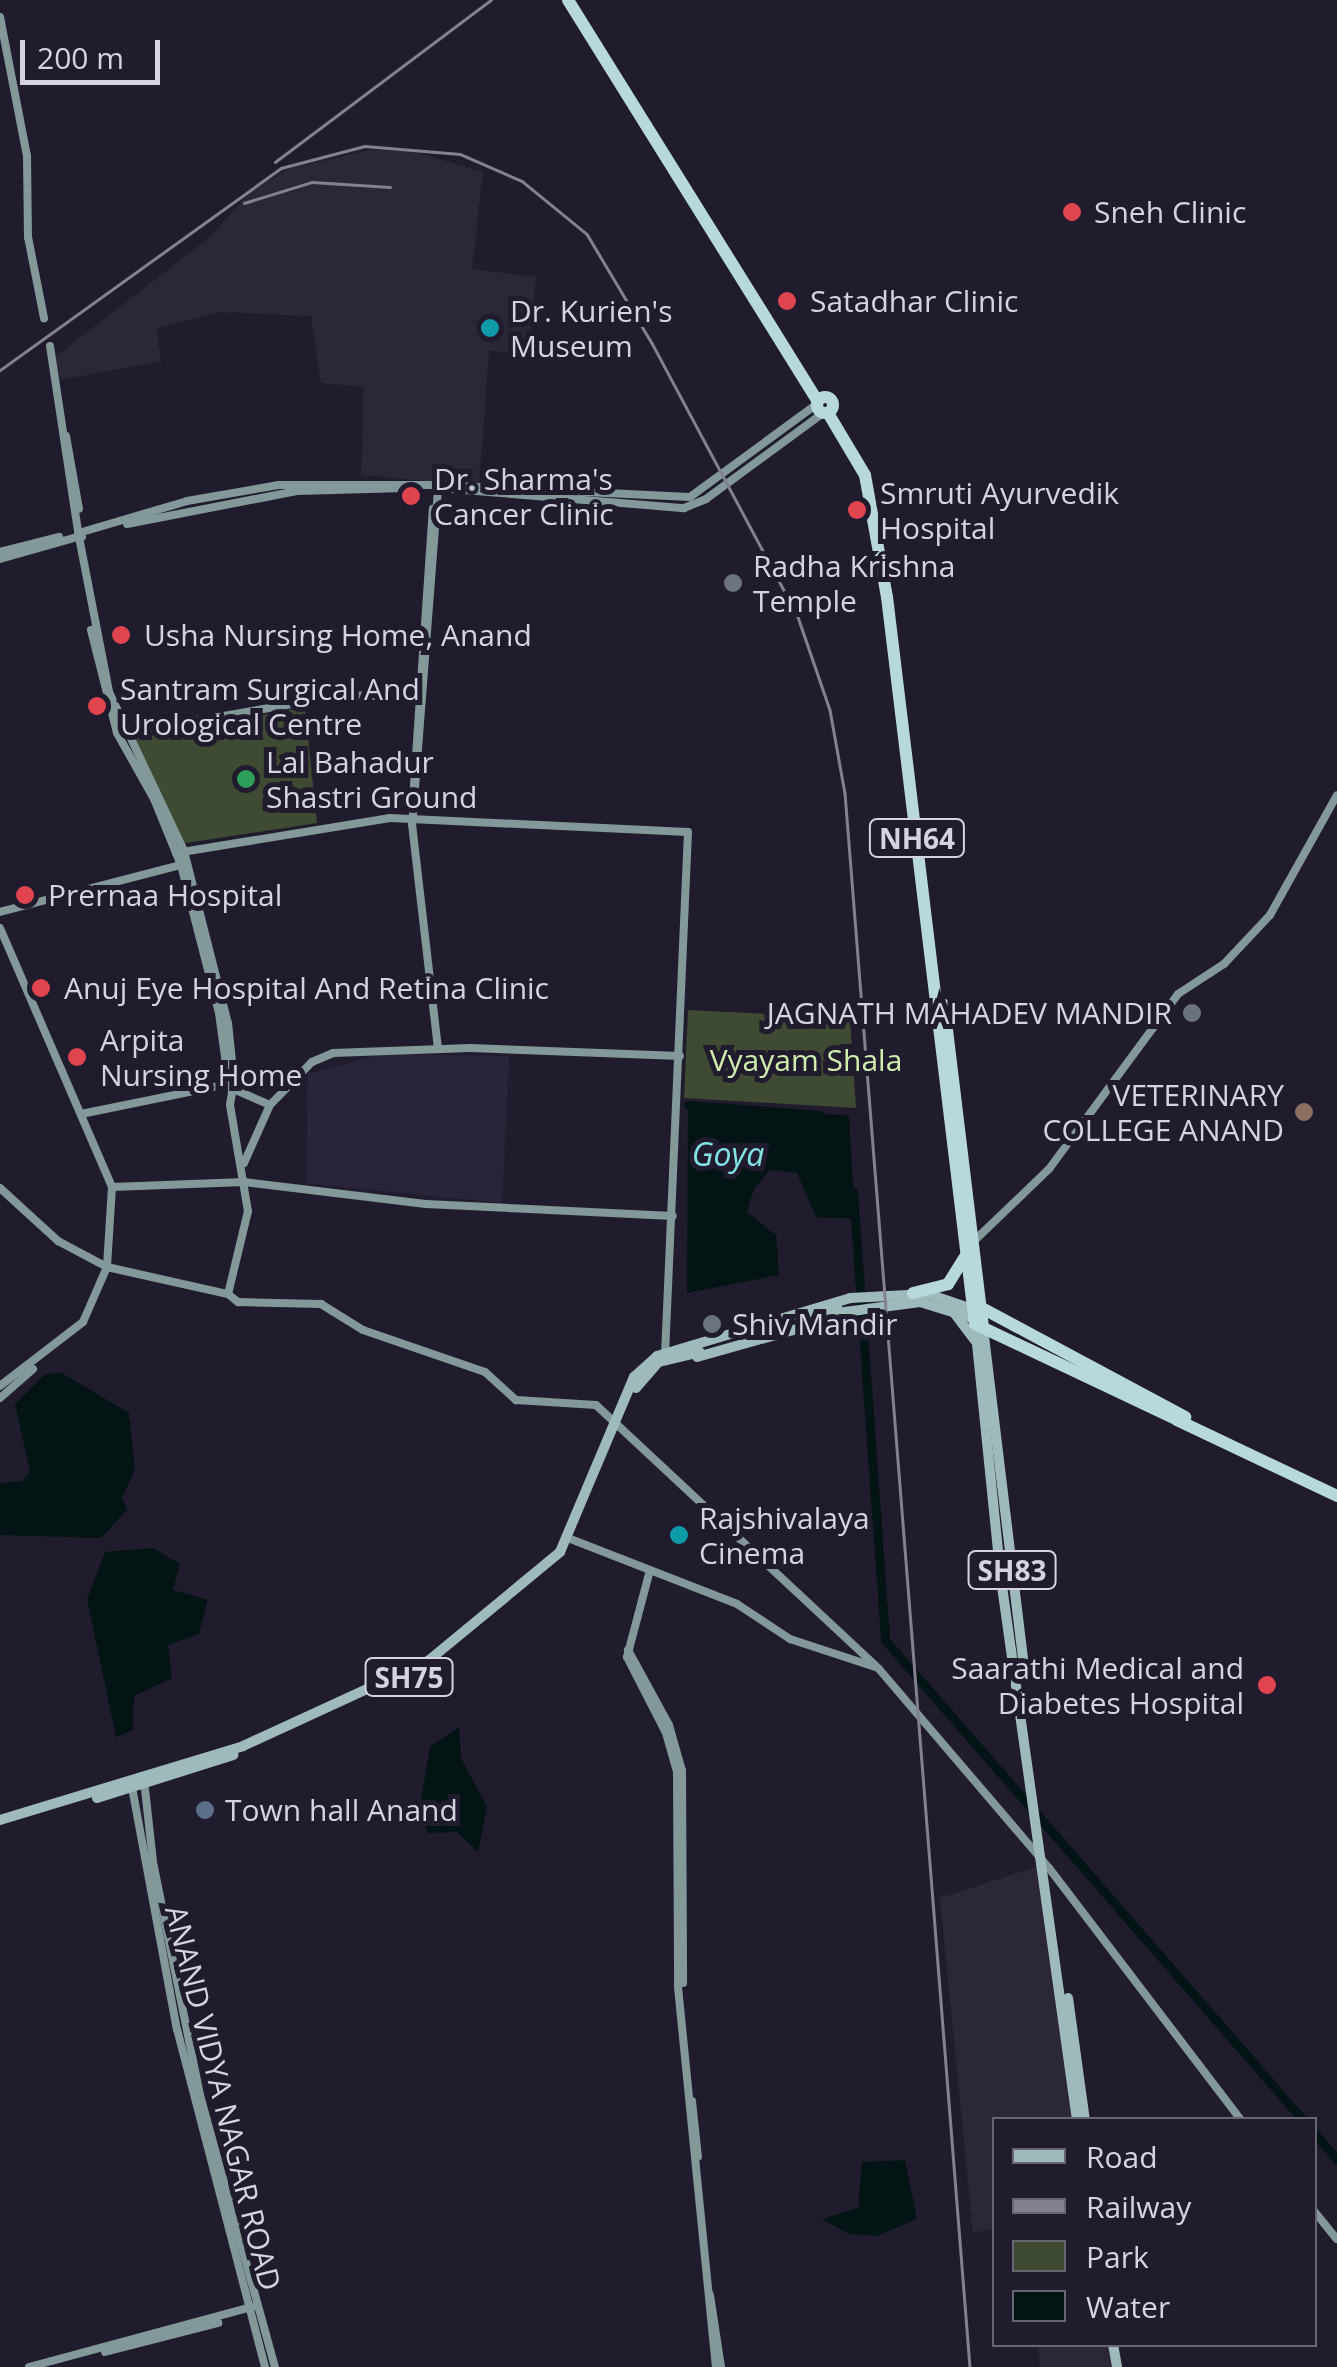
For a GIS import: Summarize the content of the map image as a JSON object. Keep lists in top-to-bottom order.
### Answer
{
  "streets": {
    "highway": ["NH64"],
    "main road": ["SH83", "SH75"],
    "street": ["ANAND VIDYA NAGAR ROAD"]
  },
  "crossings": [
    ["NH64", "SH83"],
    ["SH75", "ANAND VIDYA NAGAR ROAD"]
  ],
  "water": ["Goya"],
  "parks": ["Vyayam Shala"],
  "places": [
    "Sneh Clinic",
    "Satadhar Clinic",
    "Dr. Kurien's Museum",
    "Dr. Sharma's Cancer Clinic",
    "Smruti Ayurvedik Hospital",
    "Radha Krishna Temple",
    "Usha Nursing Home, Anand",
    "Santram Surgical And Urological Centre",
    "Lal Bahadur Shastri Ground",
    "Prernaa Hospital",
    "Anuj Eye Hospital And Retina Clinic",
    "JAGNATH MAHADEV MANDIR",
    "Arpita Nursing Home",
    "VETERINARY COLLEGE ANAND",
    "Shiv Mandir",
    "Rajshivalaya Cinema",
    "Saarathi Medical and Diabetes Hospital",
    "Town hall Anand"
  ],
  "legend": [
    "Road",
    "Railway",
    "Park",
    "Water"
  ],
  "scale_bar": "200 m"
}
